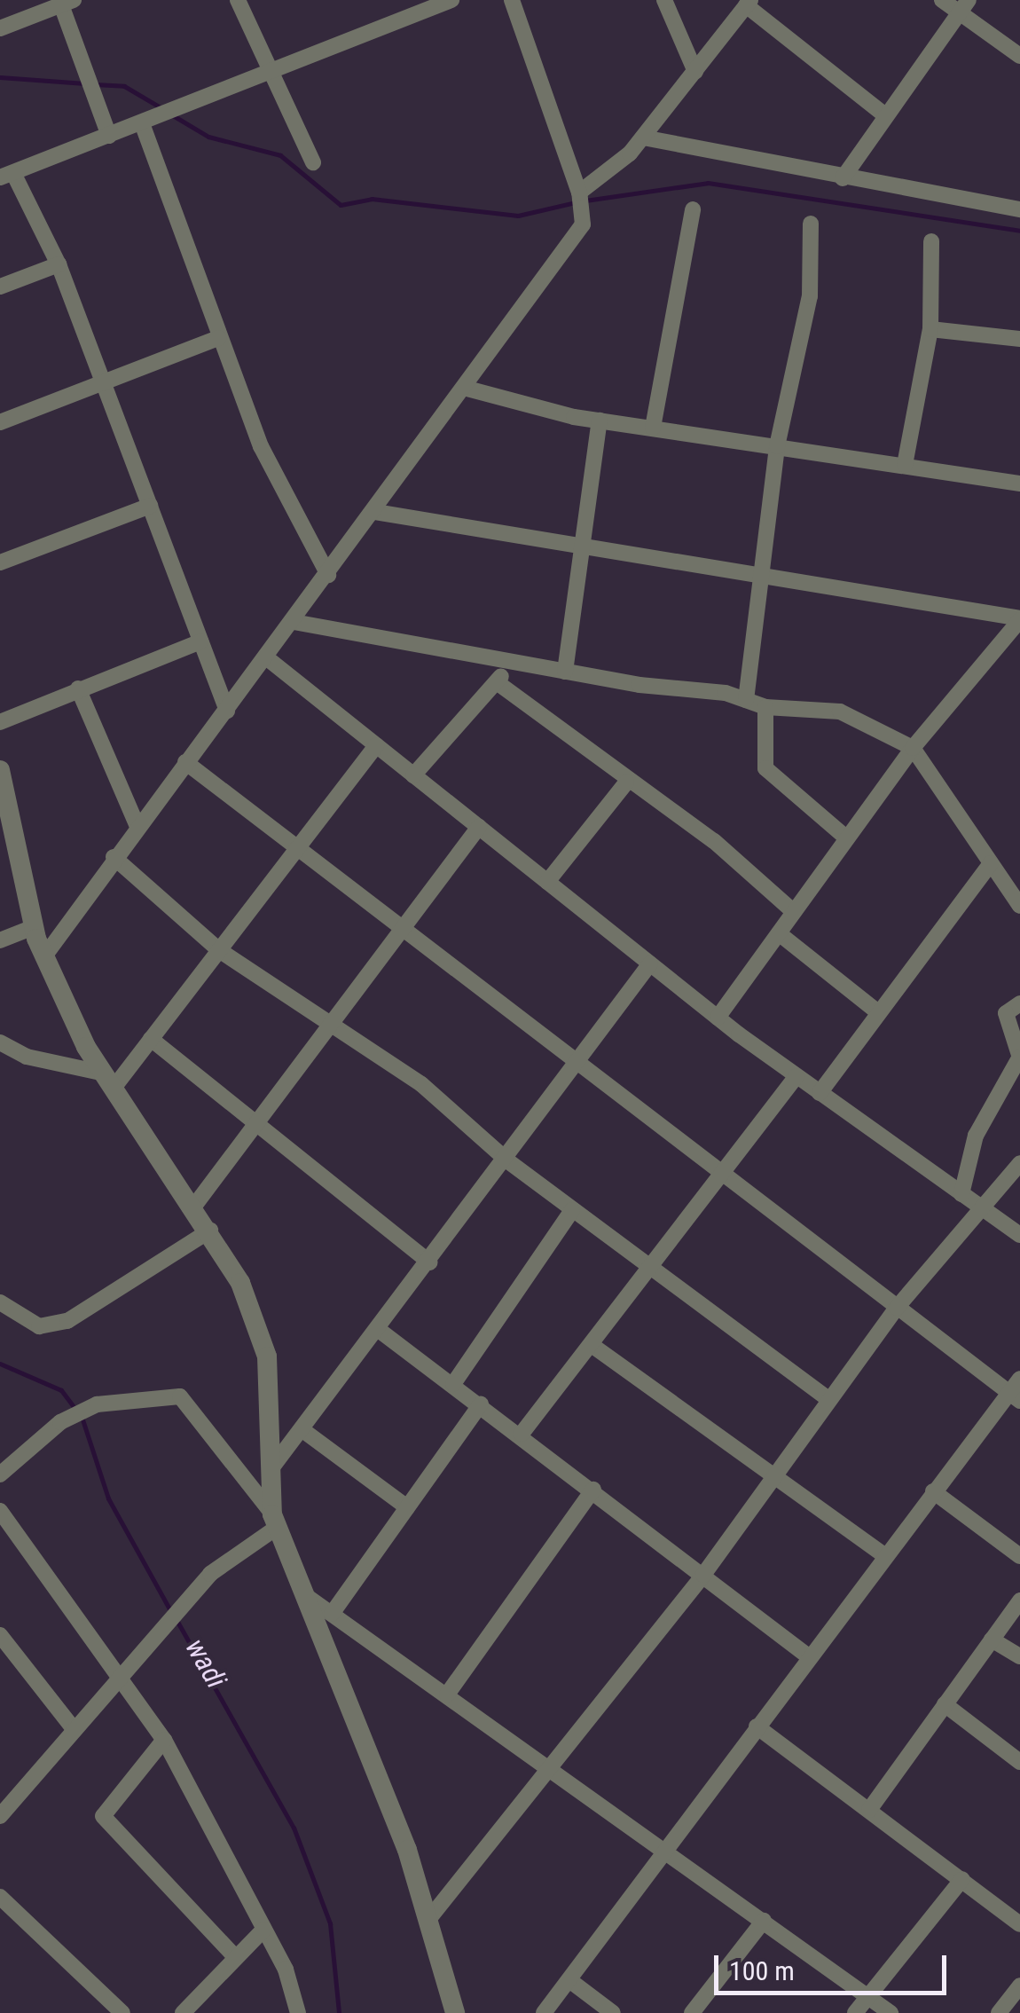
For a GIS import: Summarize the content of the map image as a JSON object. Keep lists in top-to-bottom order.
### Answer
{
  "water": ["wadi"],
  "scale_bar": "100 m"
}
